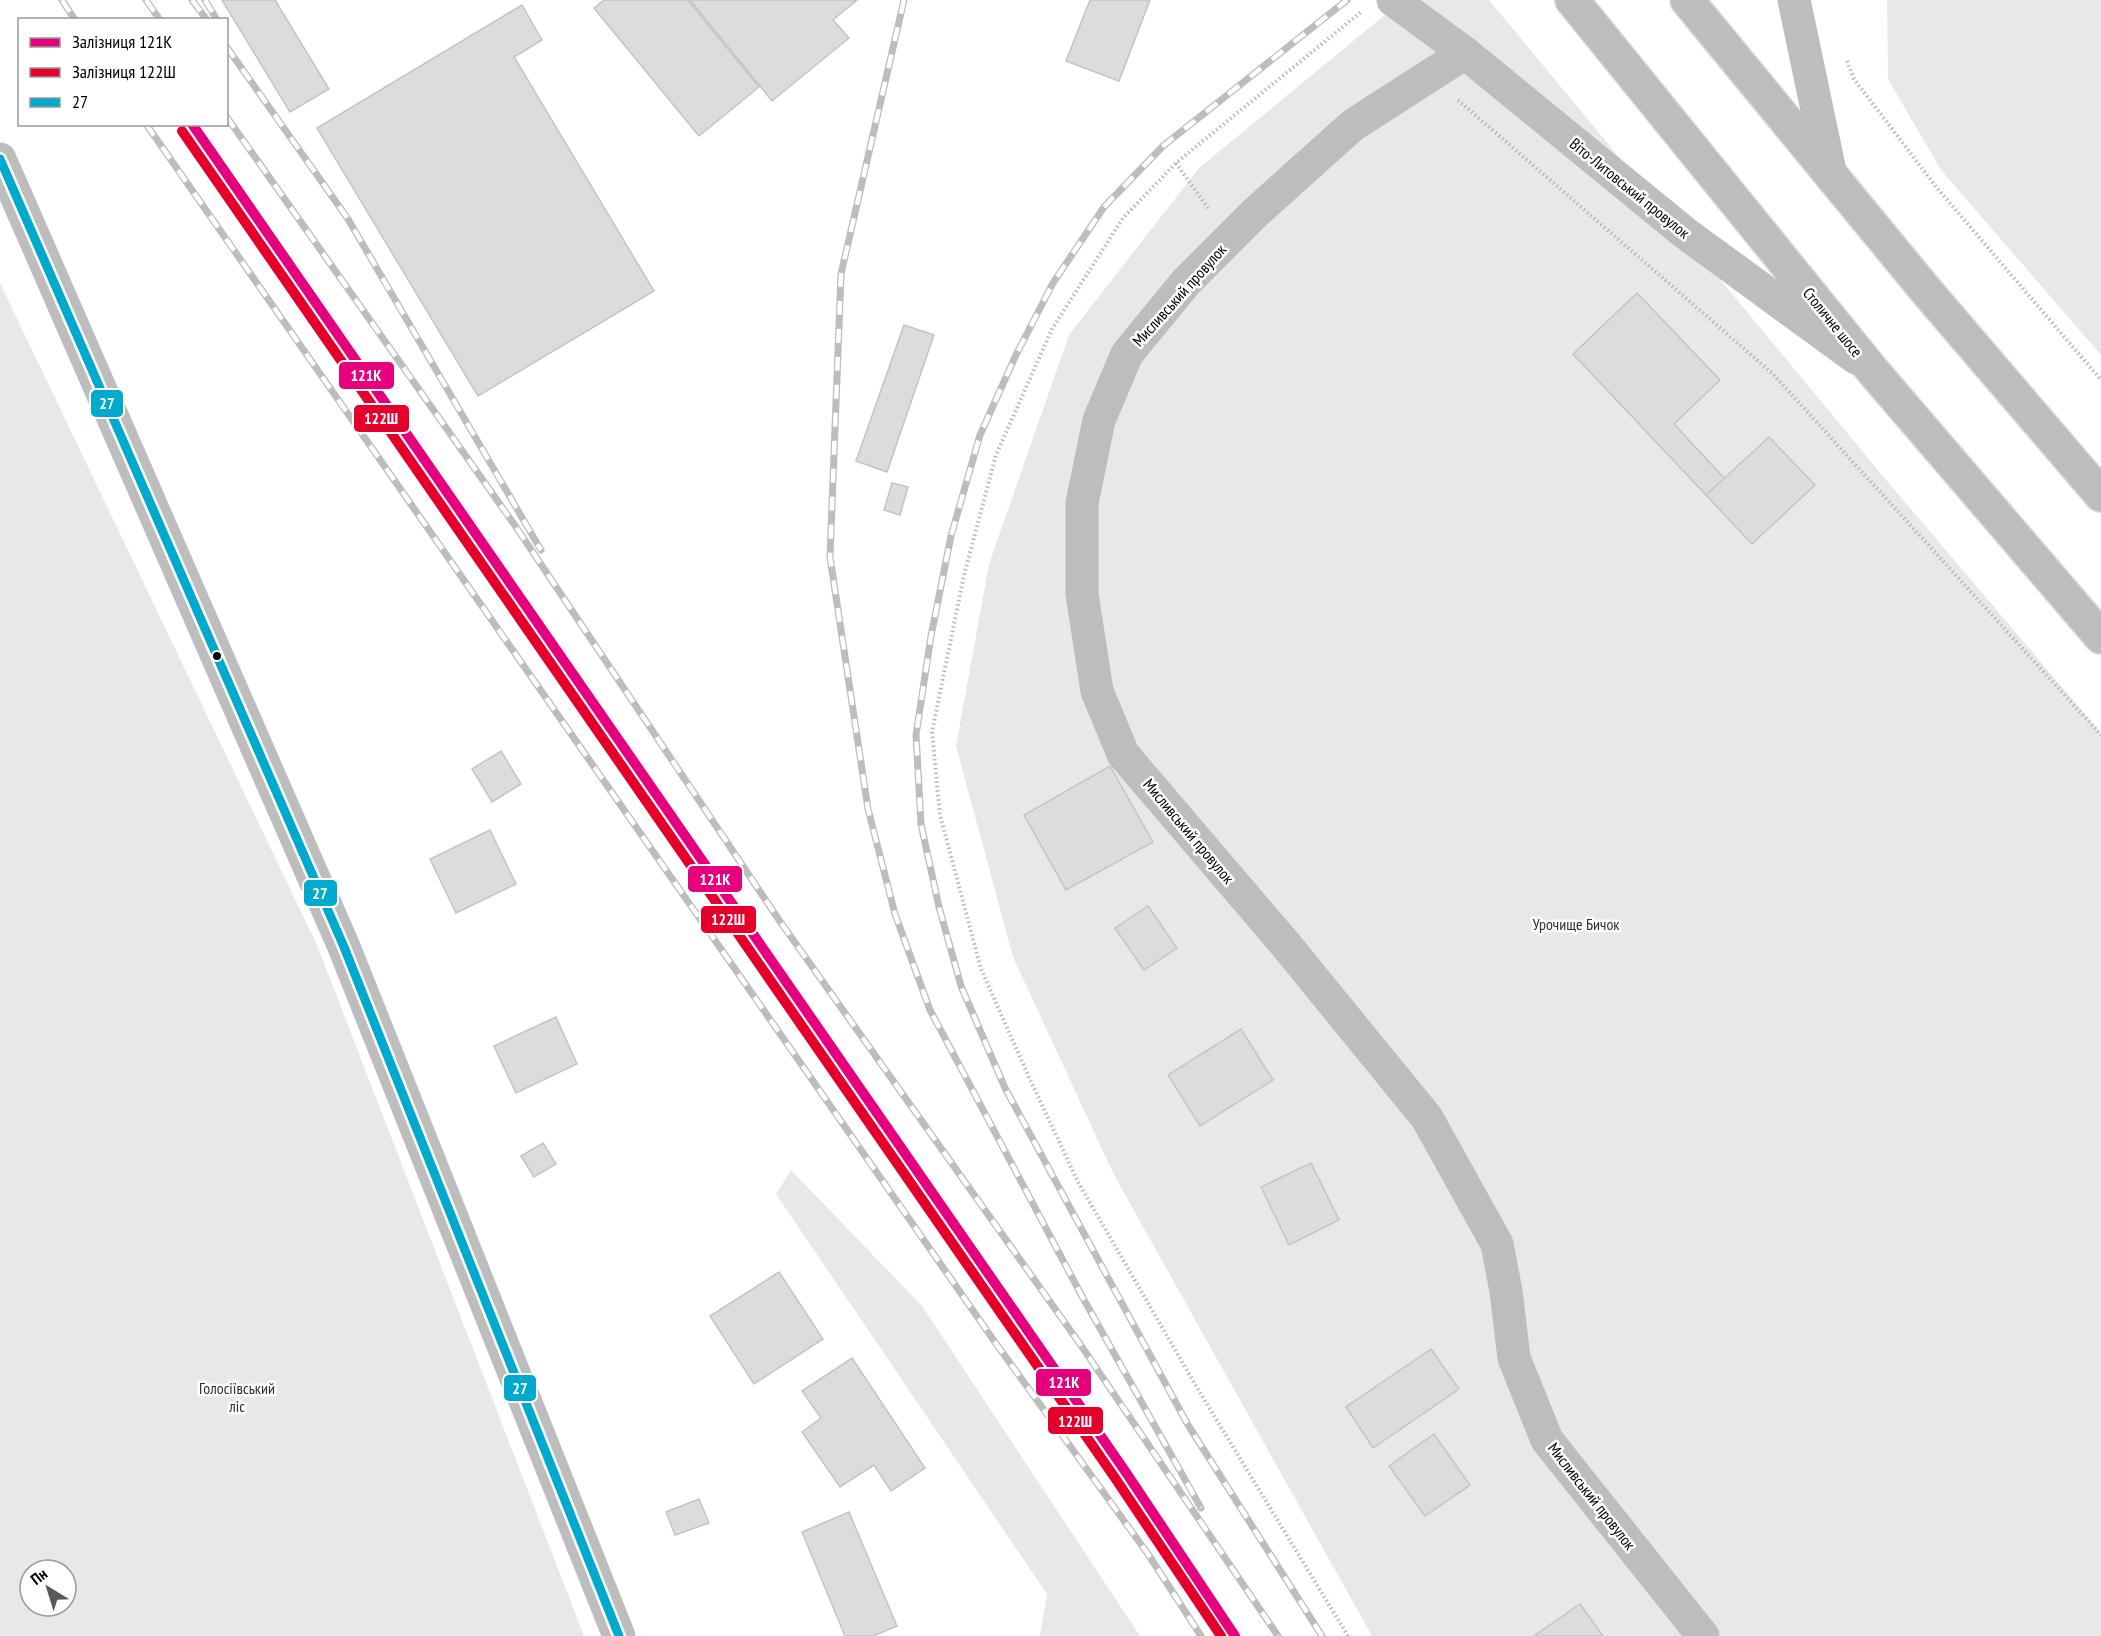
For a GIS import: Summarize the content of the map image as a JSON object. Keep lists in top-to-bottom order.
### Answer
{
  "streets": {
    "main road": ["Віто-Литовський провулок", "Мисливський провулок", "Столичне шосе"]
  },
  "crossings": [
    ["Віто-Литовський провулок", "Мисливський провулок"],
    ["Віто-Литовський провулок", "Столичне шосе"]
  ],
  "parks": ["Урочище Бичок", "Голосіївський ліс"],
  "lines": ["rail line 121К", "rail line 122Ш", "transit line 27"],
  "legend": ["Залізниця 121К", "Залізниця 122Ш", "27"],
  "north": "top left"
}
